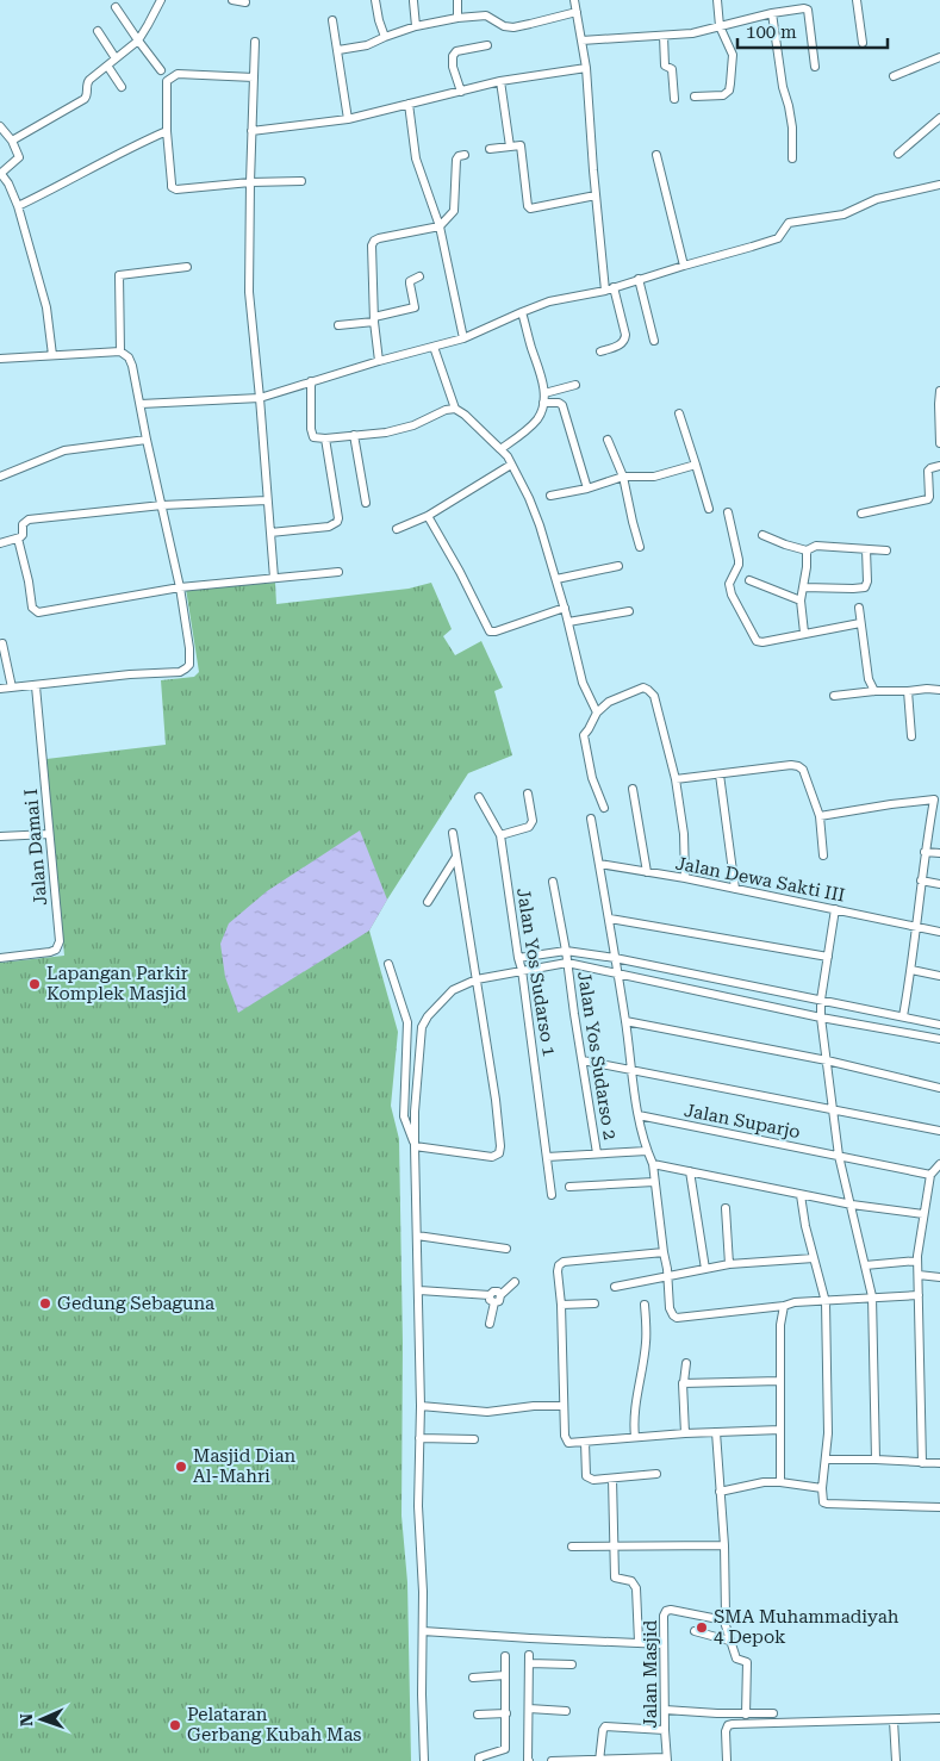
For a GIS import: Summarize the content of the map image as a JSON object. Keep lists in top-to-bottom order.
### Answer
{
  "streets": {
    "street": [
      "Jalan Damai I",
      "Jalan Dewa Sakti III",
      "Jalan Yos Sudarso 1",
      "Jalan Yos Sudarso 2",
      "Jalan Suparjo",
      "Jalan Masjid"
    ]
  },
  "places": [
    "Lapangan Parkir Komplek Masjid",
    "Gedung Sebaguna",
    "Masjid Dian Al-Mahri",
    "SMA Muhammadiyah 4 Depok",
    "Pelataran Gerbang Kubah Mas"
  ],
  "scale_bar": "100 m",
  "north": "left"
}
